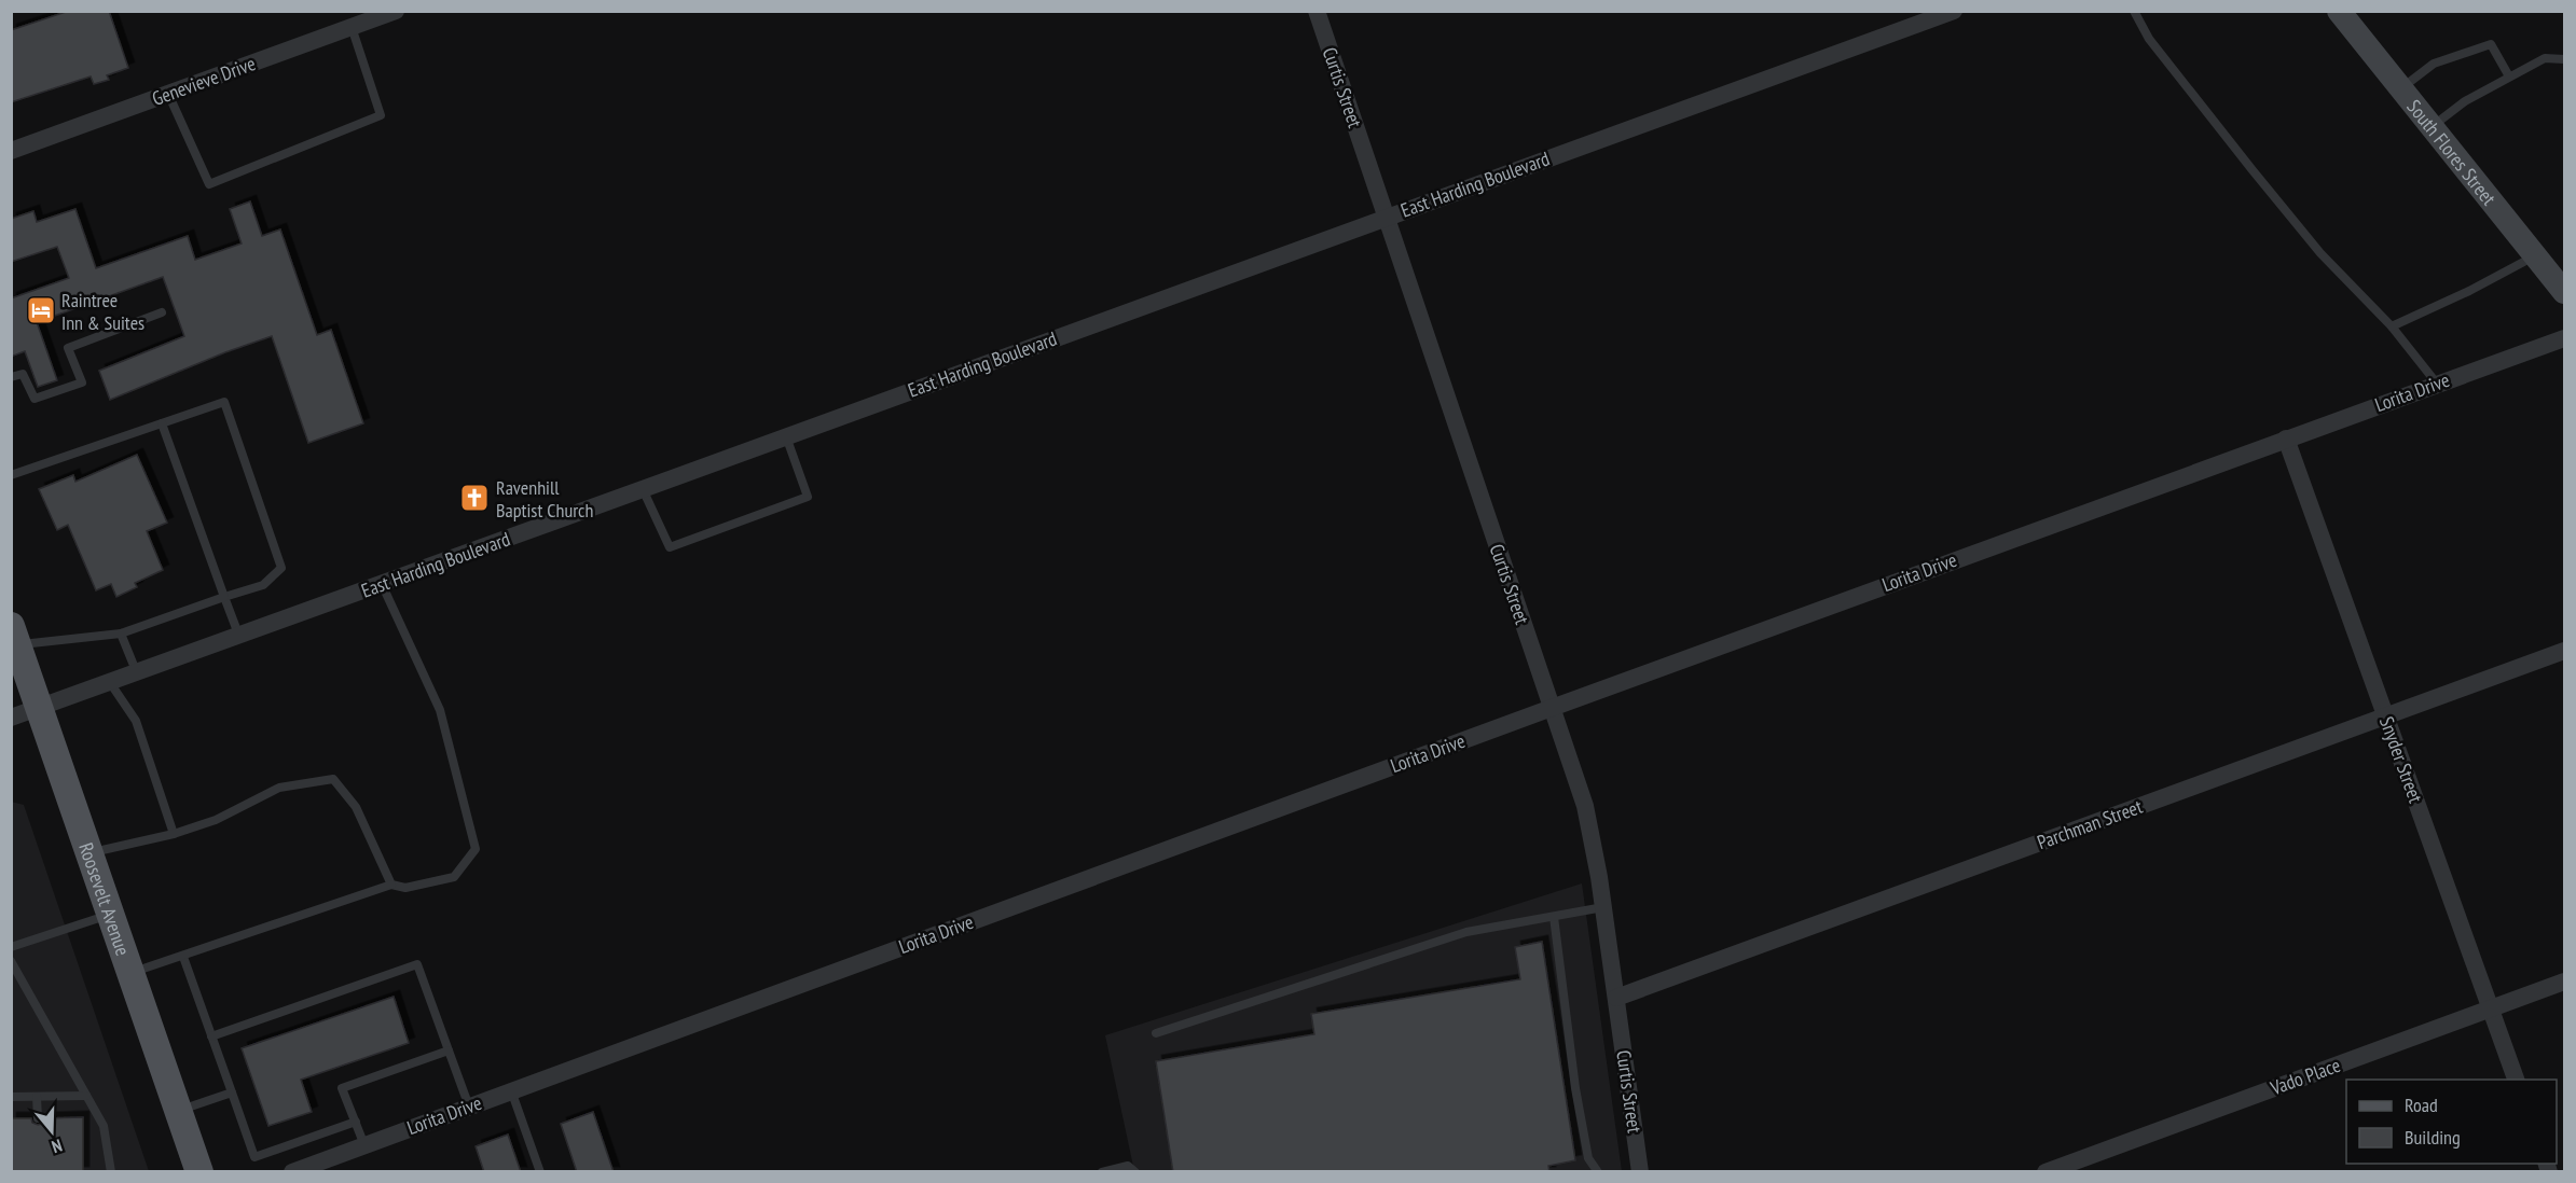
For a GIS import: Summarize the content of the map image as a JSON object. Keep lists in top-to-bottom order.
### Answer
{
  "streets": {
    "main road": ["South Flores Street", "Roosevelt Avenue"],
    "street": [
      "Genevieve Drive",
      "Curtis Street",
      "East Harding Boulevard",
      "Lorita Drive",
      "Snyder Street",
      "Parchman Street",
      "Vado Place"
    ]
  },
  "crossings": [
    ["Curtis Street", "East Harding Boulevard"],
    ["Curtis Street", "Lorita Drive"],
    ["Curtis Street", "Parchman Street"],
    ["East Harding Boulevard", "Roosevelt Avenue"],
    ["Lorita Drive", "Snyder Street"],
    ["Snyder Street", "Parchman Street"],
    ["Snyder Street", "Vado Place"]
  ],
  "places": {
    "hotel": ["Raintree Inn & Suites"],
    "church": ["Ravenhill Baptist Church"]
  },
  "legend": ["Road", "Building"],
  "north": "bottom"
}
